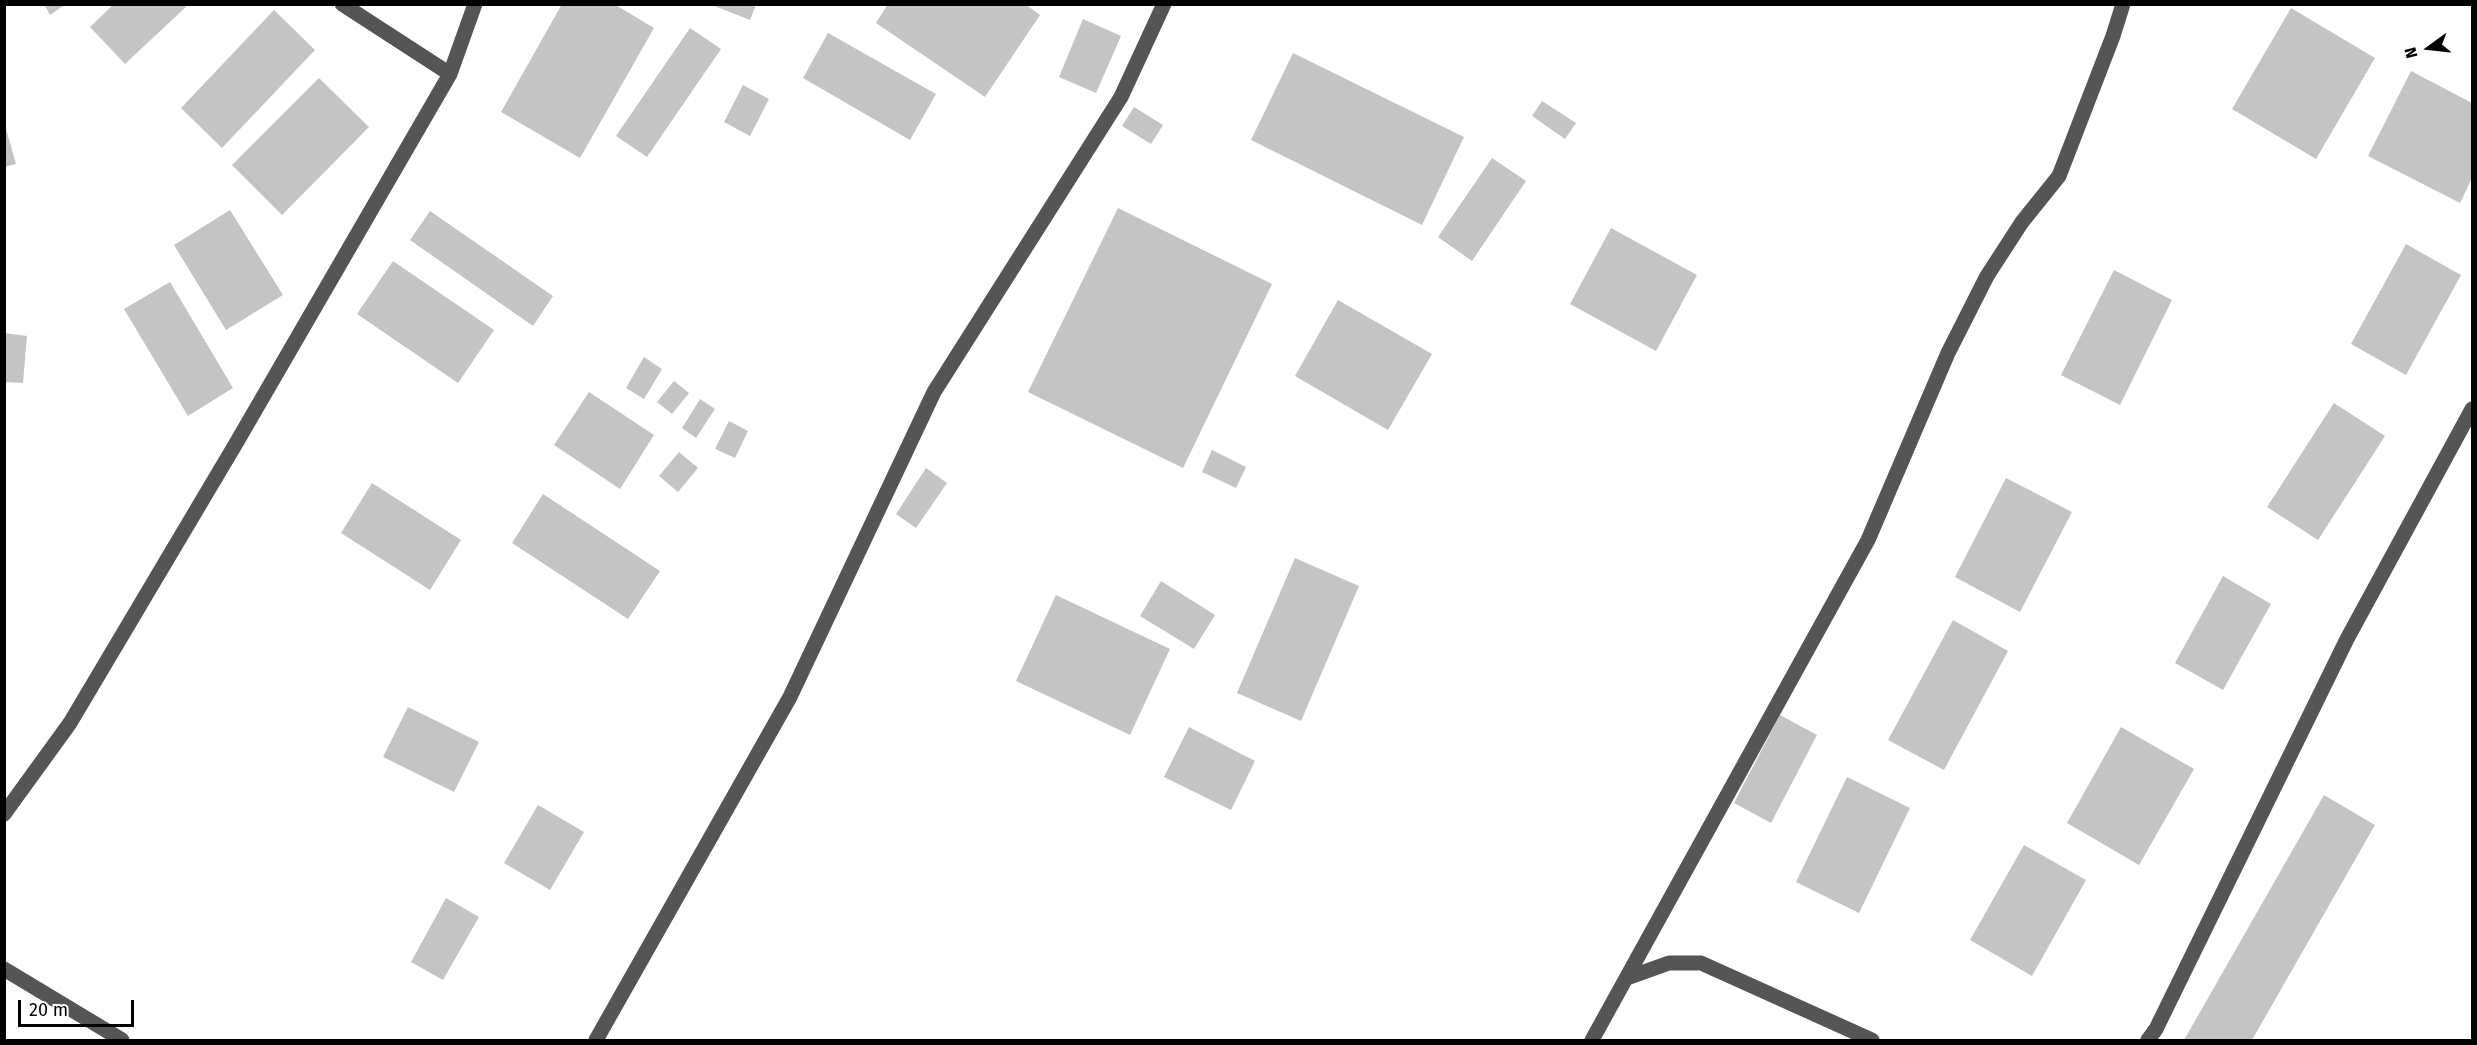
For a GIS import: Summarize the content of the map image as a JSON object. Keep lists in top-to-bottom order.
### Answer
{
  "scale_bar": "20 m",
  "north": "left"
}
